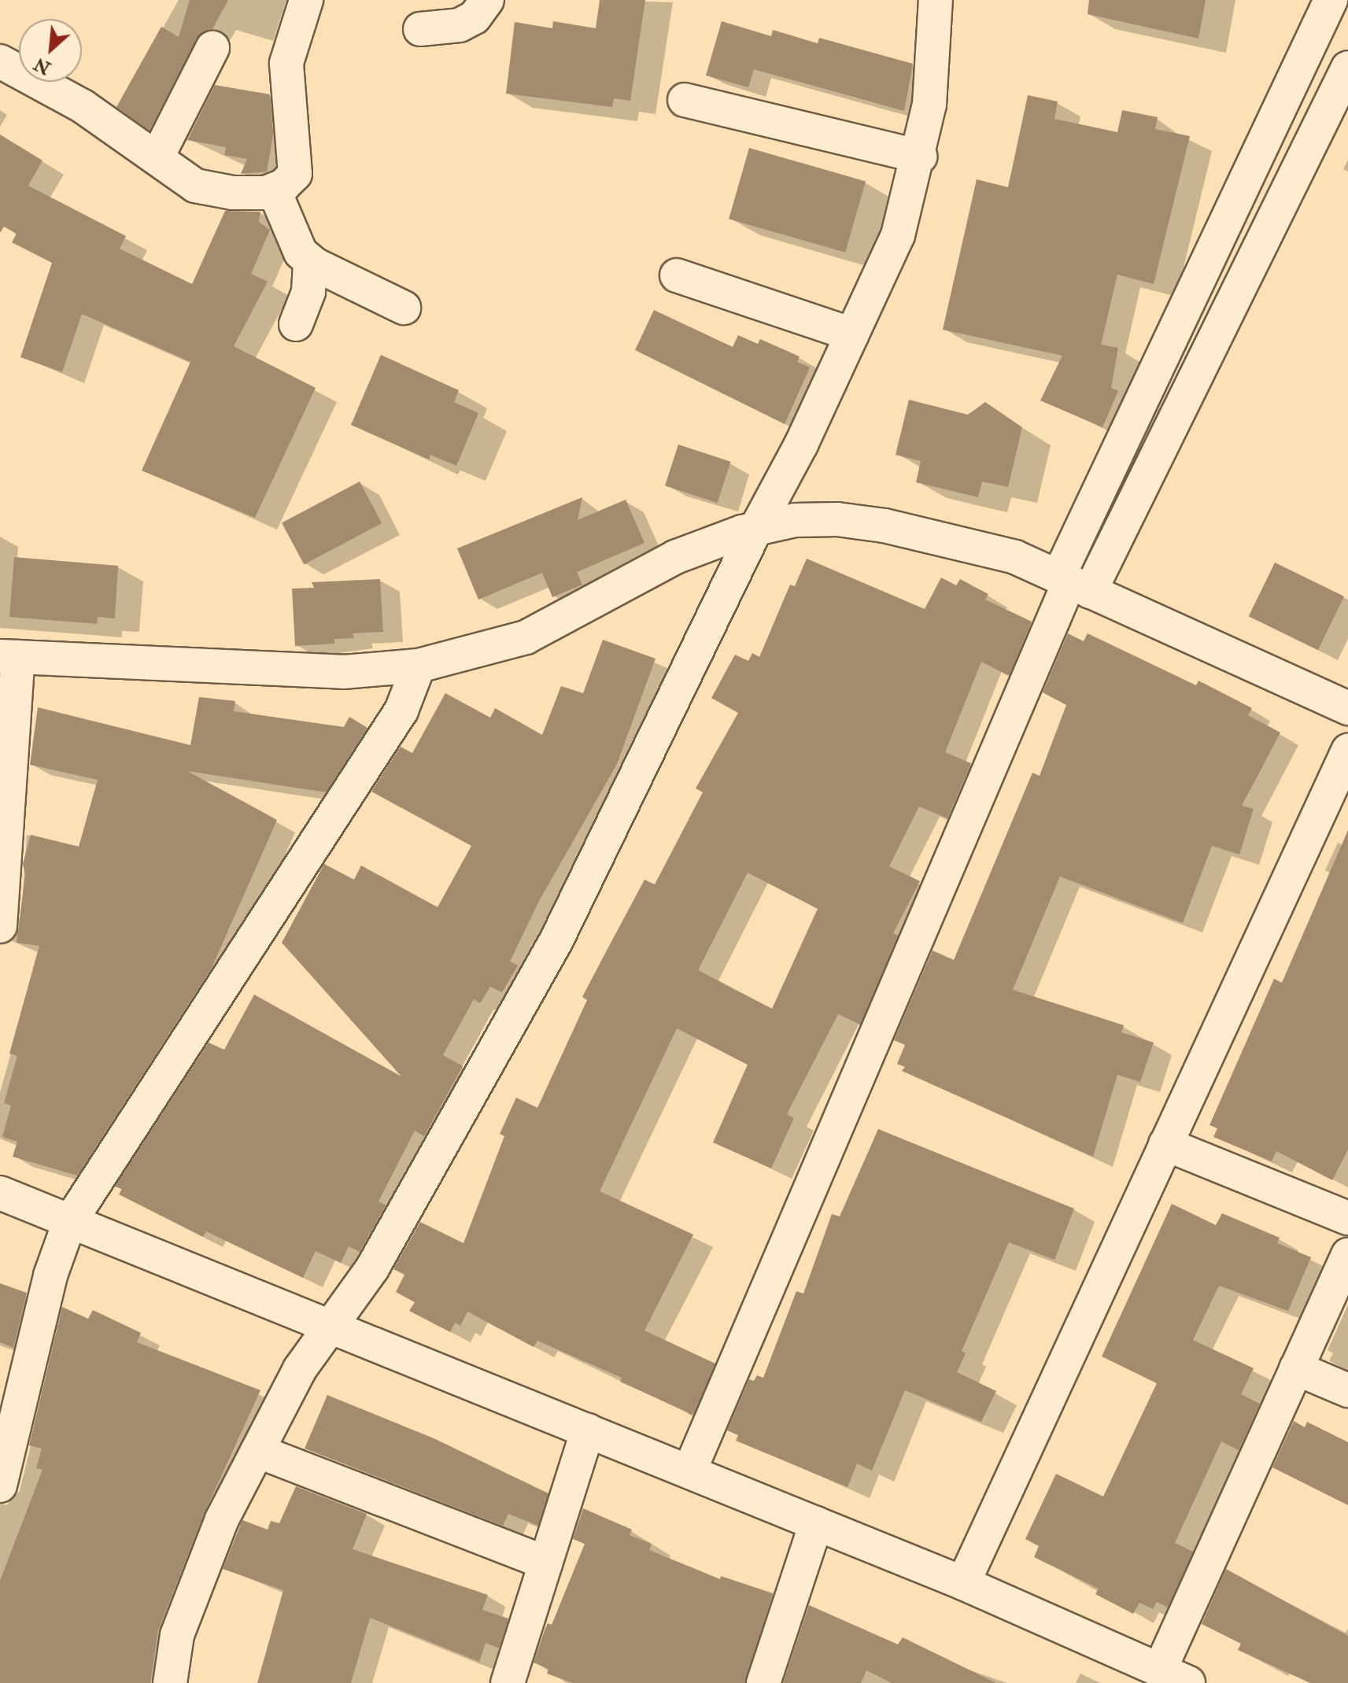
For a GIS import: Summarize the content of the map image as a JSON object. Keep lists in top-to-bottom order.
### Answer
{
  "north": "bottom left"
}
